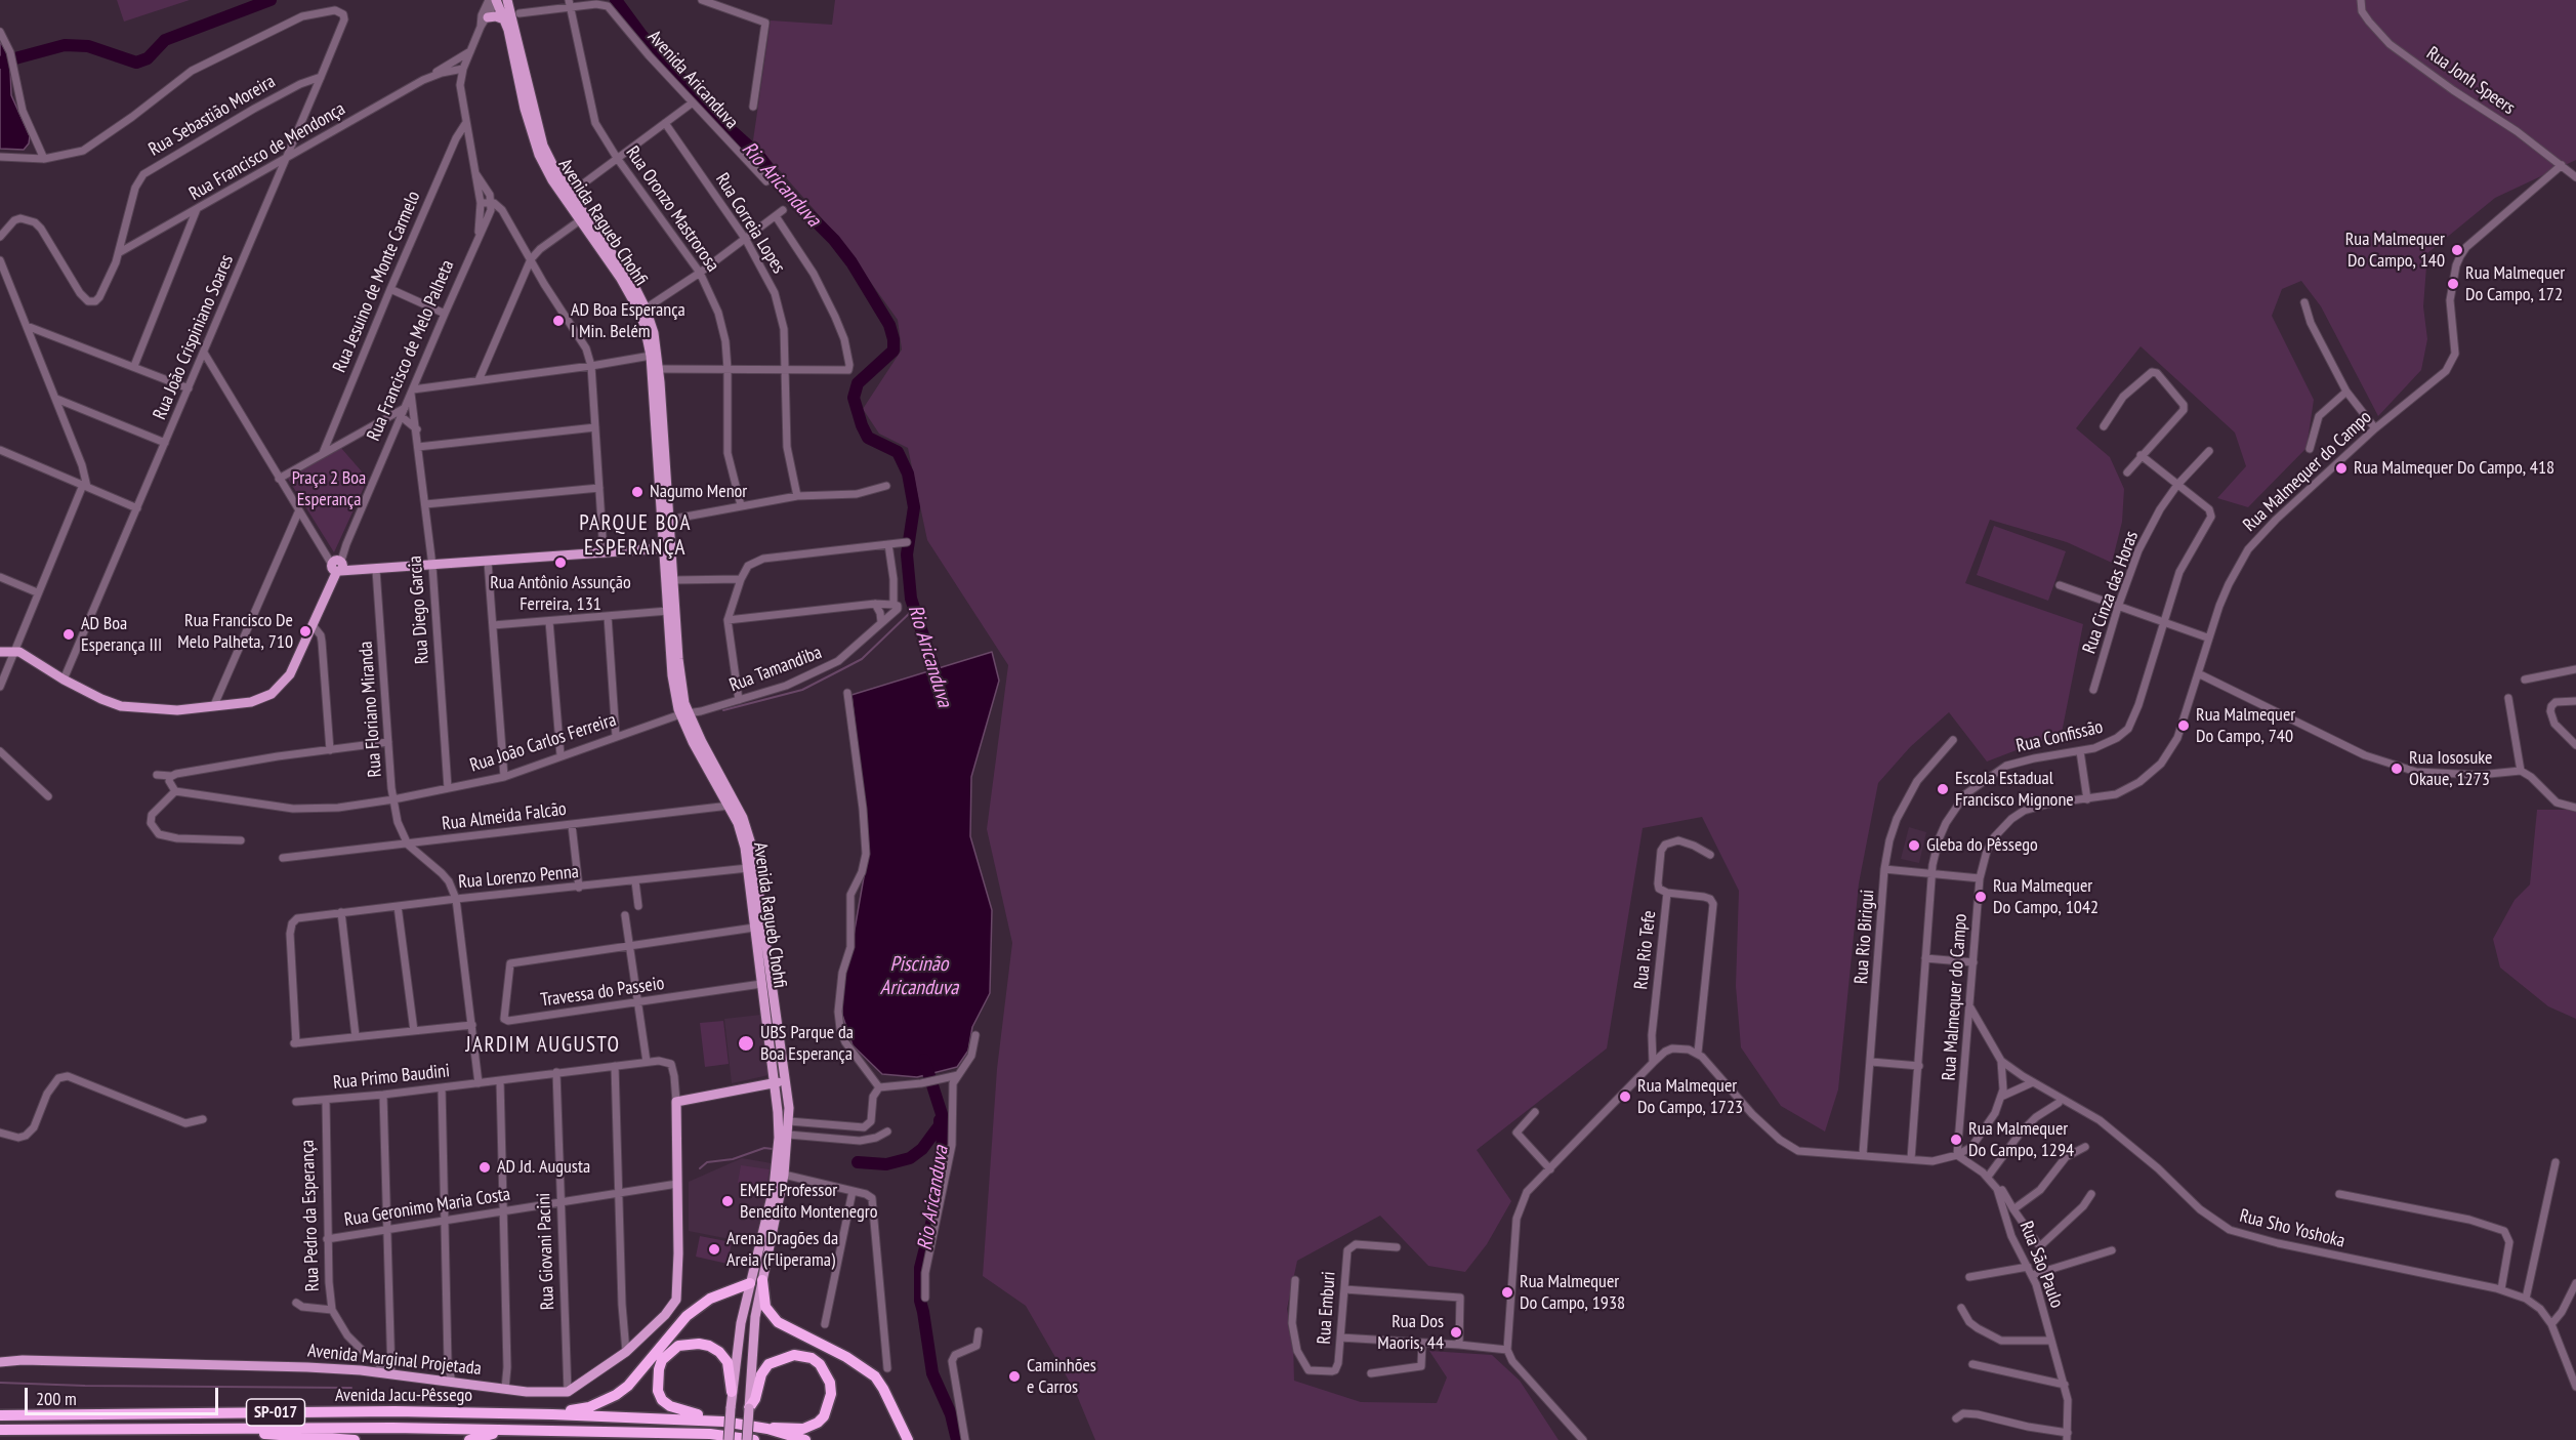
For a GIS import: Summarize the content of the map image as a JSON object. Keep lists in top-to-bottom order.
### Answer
{
  "streets": {
    "highway": ["Avenida Jacu-Pêssego", "SP-017"],
    "main road": ["Avenida Ragueb Chohfi", "Rua Francisco de Melo Palheta", "Avenida Marginal Projetada"],
    "street": [
      "Avenida Aricanduva",
      "Rua Jonh Speers",
      "Rua Sebastião Moreira",
      "Rua Francisco de Mendonça",
      "Rua Oronzo Mastrorosa",
      "Rua Correia Lopes",
      "Rua Jesuino de Monte Carmelo",
      "Rua João Crispiniano Soares",
      "Rua Malmequer do Campo",
      "Rua Cinza das Horas",
      "Rua Diego Garcia",
      "Rua Tamandiba",
      "Rua Floriano Miranda",
      "Rua Confissão",
      "Rua João Carlos Ferreira",
      "Rua Almeida Falcão",
      "Rua Lorenzo Penna",
      "Rua Rio Birigui",
      "Rua Rio Tefe",
      "Travessa do Passeio",
      "Rua Primo Baudini",
      "Rua Geronimo Maria Costa",
      "Rua Pedro da Esperança",
      "Rua Sho Yoshoka",
      "Rua Giovani Pacini",
      "Rua São Paulo",
      "Rua Emburi"
    ]
  },
  "crossings": [
    ["Avenida Aricanduva", "Rua Oronzo Mastrorosa"],
    ["Rua Jonh Speers", "Rua Malmequer do Campo"],
    ["Rua Sebastião Moreira", "Rua Francisco de Mendonça"],
    ["Rua Sebastião Moreira", "Rua João Crispiniano Soares"],
    ["Rua Francisco de Mendonça", "Rua João Crispiniano Soares"],
    ["Rua Francisco de Mendonça", "Rua Francisco de Melo Palheta"],
    ["Avenida Ragueb Chohfi", "Rua Francisco de Melo Palheta"],
    ["Avenida Ragueb Chohfi", "Rua Tamandiba"],
    ["Avenida Ragueb Chohfi", "Rua João Carlos Ferreira"],
    ["Avenida Ragueb Chohfi", "Rua Almeida Falcão"],
    ["Avenida Ragueb Chohfi", "Rua Lorenzo Penna"],
    ["Avenida Ragueb Chohfi", "Travessa do Passeio"],
    ["Rua Jesuino de Monte Carmelo", "Rua Francisco de Melo Palheta"],
    ["Rua João Crispiniano Soares", "Rua Francisco de Melo Palheta"],
    ["Rua Francisco de Melo Palheta", "Rua Diego Garcia"],
    ["Rua Malmequer do Campo", "Rua São Paulo"],
    ["Rua Cinza das Horas", "Rua Confissão"],
    ["Rua Diego Garcia", "Rua João Carlos Ferreira"],
    ["Rua Tamandiba", "Rua João Carlos Ferreira"],
    ["Rua Floriano Miranda", "Rua João Carlos Ferreira"],
    ["Rua Floriano Miranda", "Rua Almeida Falcão"],
    ["Rua Primo Baudini", "Rua Pedro da Esperança"],
    ["Rua Primo Baudini", "Rua Giovani Pacini"],
    ["Rua Geronimo Maria Costa", "Rua Pedro da Esperança"],
    ["Rua Geronimo Maria Costa", "Rua Giovani Pacini"],
    ["Rua Pedro da Esperança", "Avenida Marginal Projetada"],
    ["Rua Giovani Pacini", "Avenida Marginal Projetada"]
  ],
  "districts": ["PARQUE BOA ESPERANÇA", "JARDIM AUGUSTO"],
  "water": ["Rio Aricanduva", "Piscinão Aricanduva"],
  "parks": ["Praça 2 Boa Esperança"],
  "places": [
    "Rua Malmequer Do Campo, 140",
    "Rua Malmequer Do Campo, 172",
    "AD Boa Esperança I Min. Belém",
    "Rua Malmequer Do Campo, 418",
    "Nagumo Menor",
    "Rua Antônio Assunção Ferreira, 131",
    "Rua Francisco De Melo Palheta, 710",
    "AD Boa Esperança III",
    "Rua Malmequer Do Campo, 740",
    "Rua Iososuke Okaue, 1273",
    "Escola Estadual Francisco Mignone",
    "Gleba do Pêssego",
    "Rua Malmequer Do Campo, 1042",
    "UBS Parque da Boa Esperança",
    "Rua Malmequer Do Campo, 1723",
    "Rua Malmequer Do Campo, 1294",
    "AD Jd. Augusta",
    "EMEF Professor Benedito Montenegro",
    "Arena Dragões da Areia (Fliperama)",
    "Rua Malmequer Do Campo, 1938",
    "Rua Dos Maoris, 44",
    "Caminhões e Carros"
  ],
  "scale_bar": "200 m"
}
